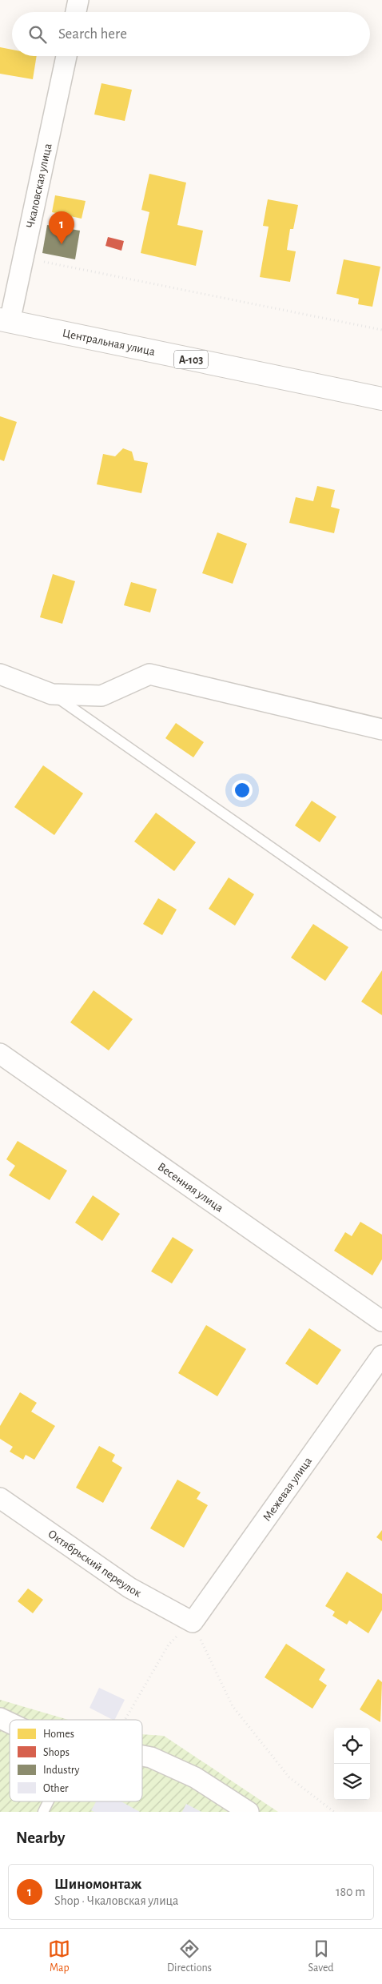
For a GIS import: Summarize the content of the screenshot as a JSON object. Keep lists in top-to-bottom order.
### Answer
{
  "streets": {
    "main road": ["Центральная улица", "А-103"],
    "street": [
      "Чкаловская улица",
      "Весенняя улица",
      "Межевая улица",
      "Октябрьский переулок"
    ]
  },
  "crossings": [
    ["Чкаловская улица", "Центральная улица"],
    ["Межевая улица", "Октябрьский переулок"]
  ],
  "legend": [
    "Homes",
    "Shops",
    "Industry",
    "Other"
  ],
  "page": {
    "search": "Search here",
    "pins": "1",
    "heading": "Nearby",
    "list": [
      {
        "mark": "1",
        "name": "Шиномонтаж",
        "note": "Shop · Чкаловская улица",
        "value": "180 m"
      }
    ],
    "nav": ["Map", "Directions", "Saved"]
  }
}
